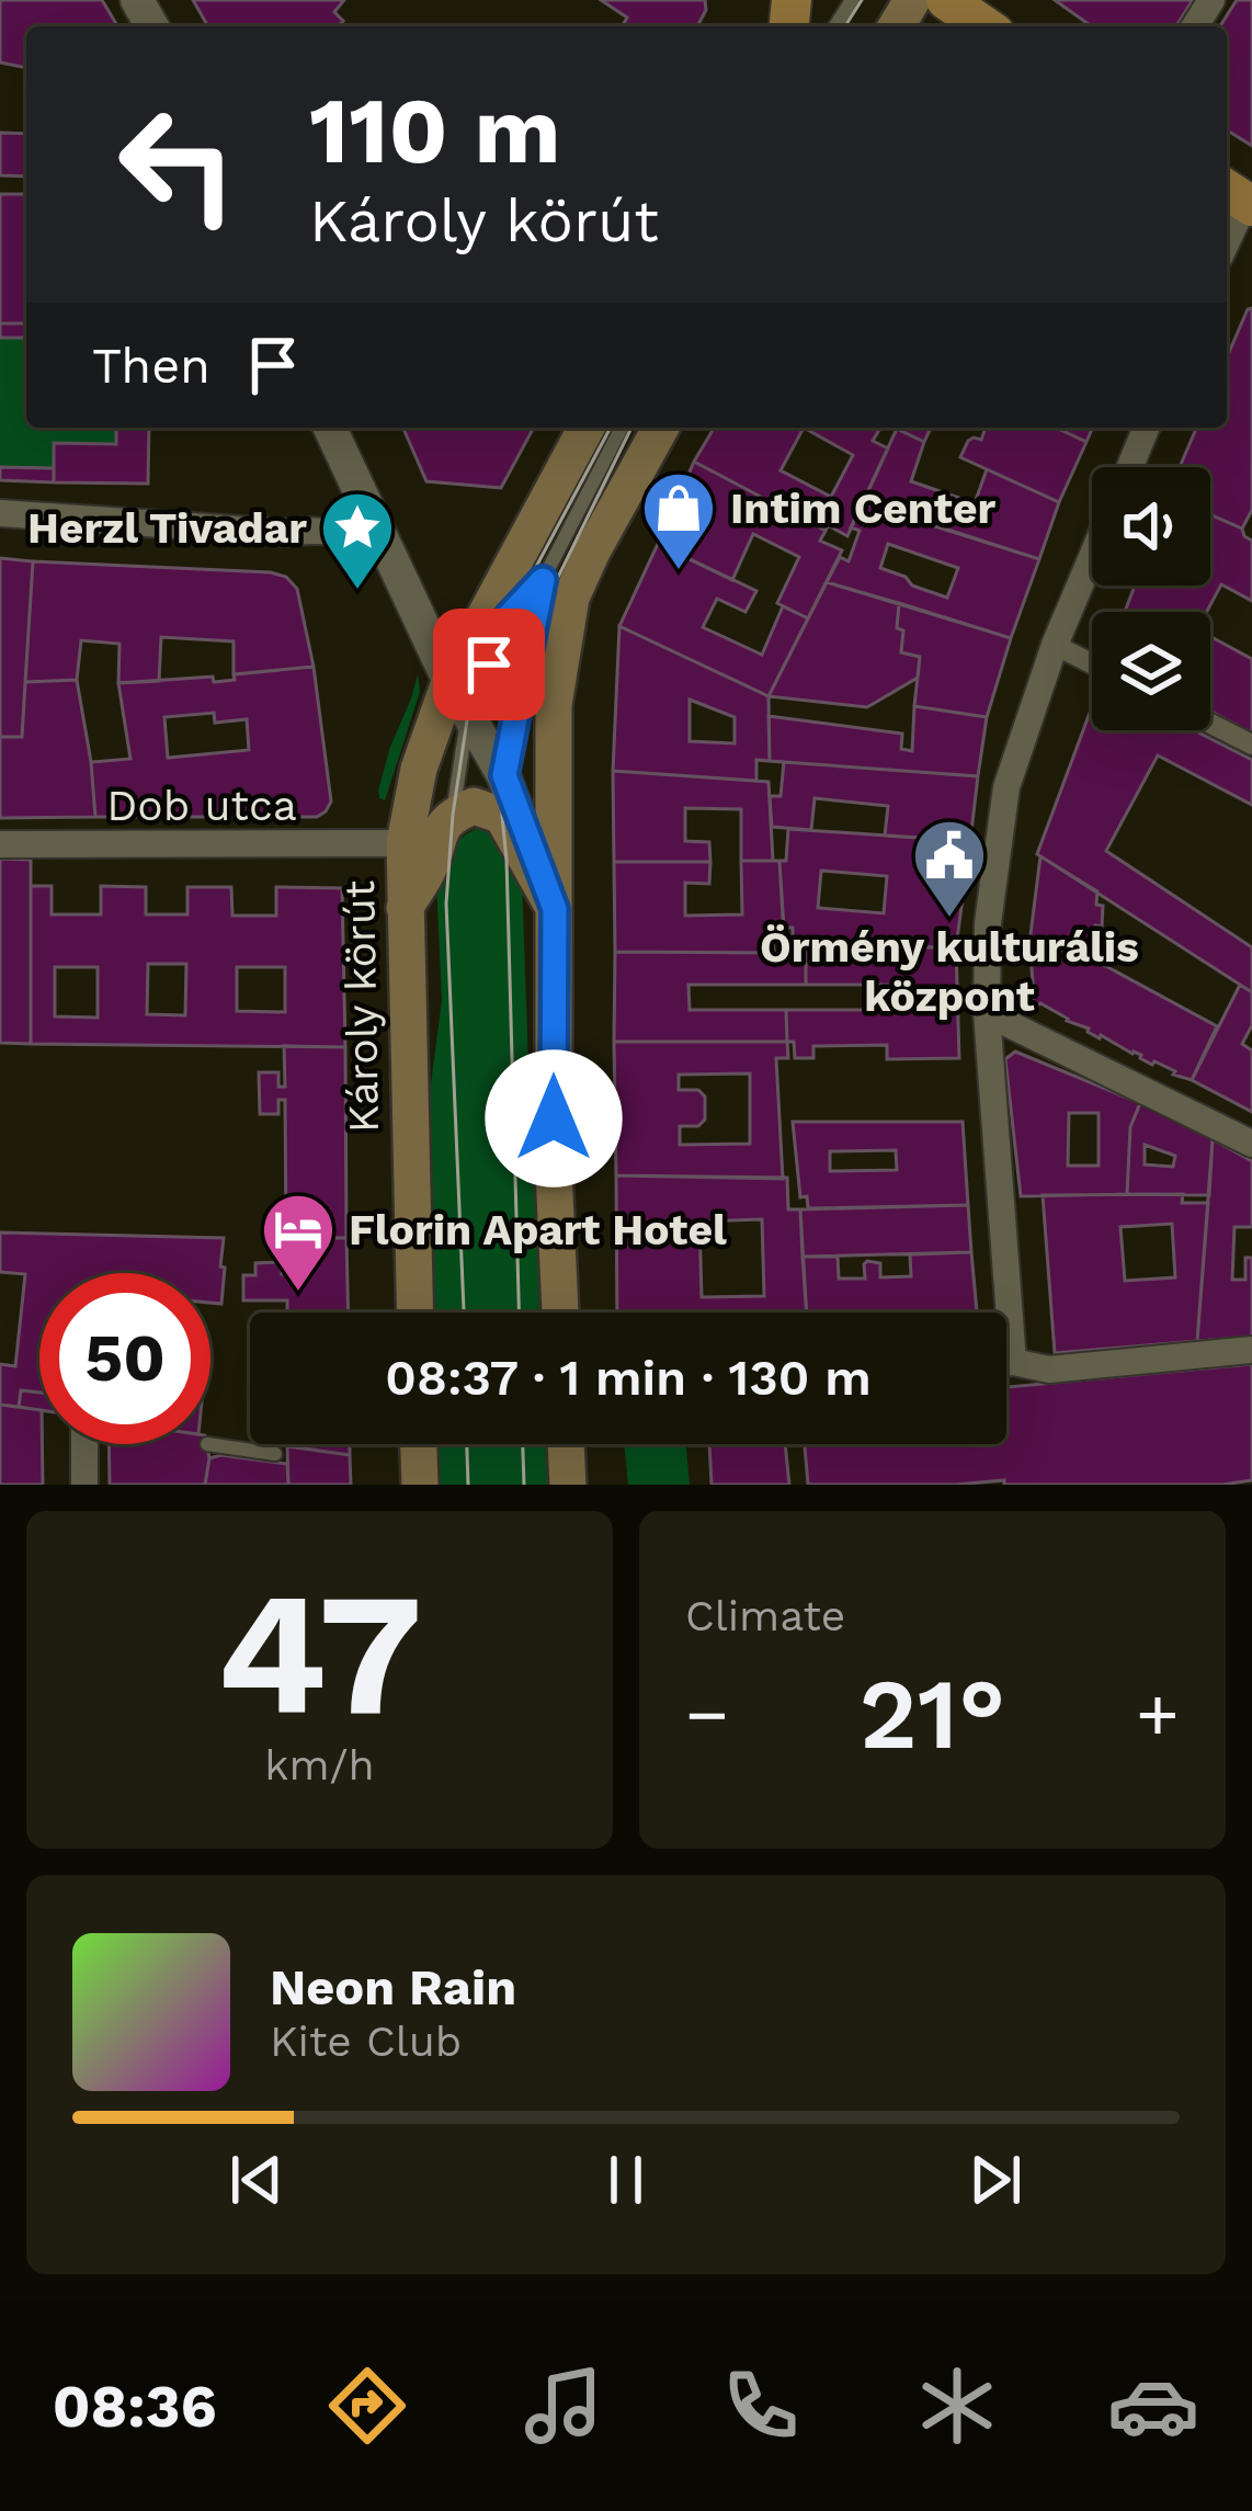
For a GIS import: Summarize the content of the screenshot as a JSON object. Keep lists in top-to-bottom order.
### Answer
{
  "streets": {
    "main road": ["Károly körút"],
    "street": ["Dob utca"]
  },
  "crossings": [
    ["Dob utca", "Károly körút"]
  ],
  "places": {
    "shop": ["Intim Center"],
    "place": ["Herzl Tivadar"],
    "public building": ["Örmény kulturális központ"],
    "hotel": ["Florin Apart Hotel"]
  },
  "page": {
    "turn": ["110 m", "Károly körút"],
    "then": "Then",
    "limit": "50",
    "trip": "08:37 · 1 min · 130 m",
    "tile": [
      ["47", "km/h"],
      "Climate"
    ],
    "heat": ["−", "21°", "+"],
    "song": ["Neon Rain", "Kite Club"],
    "tabs": "08:36"
  }
}
